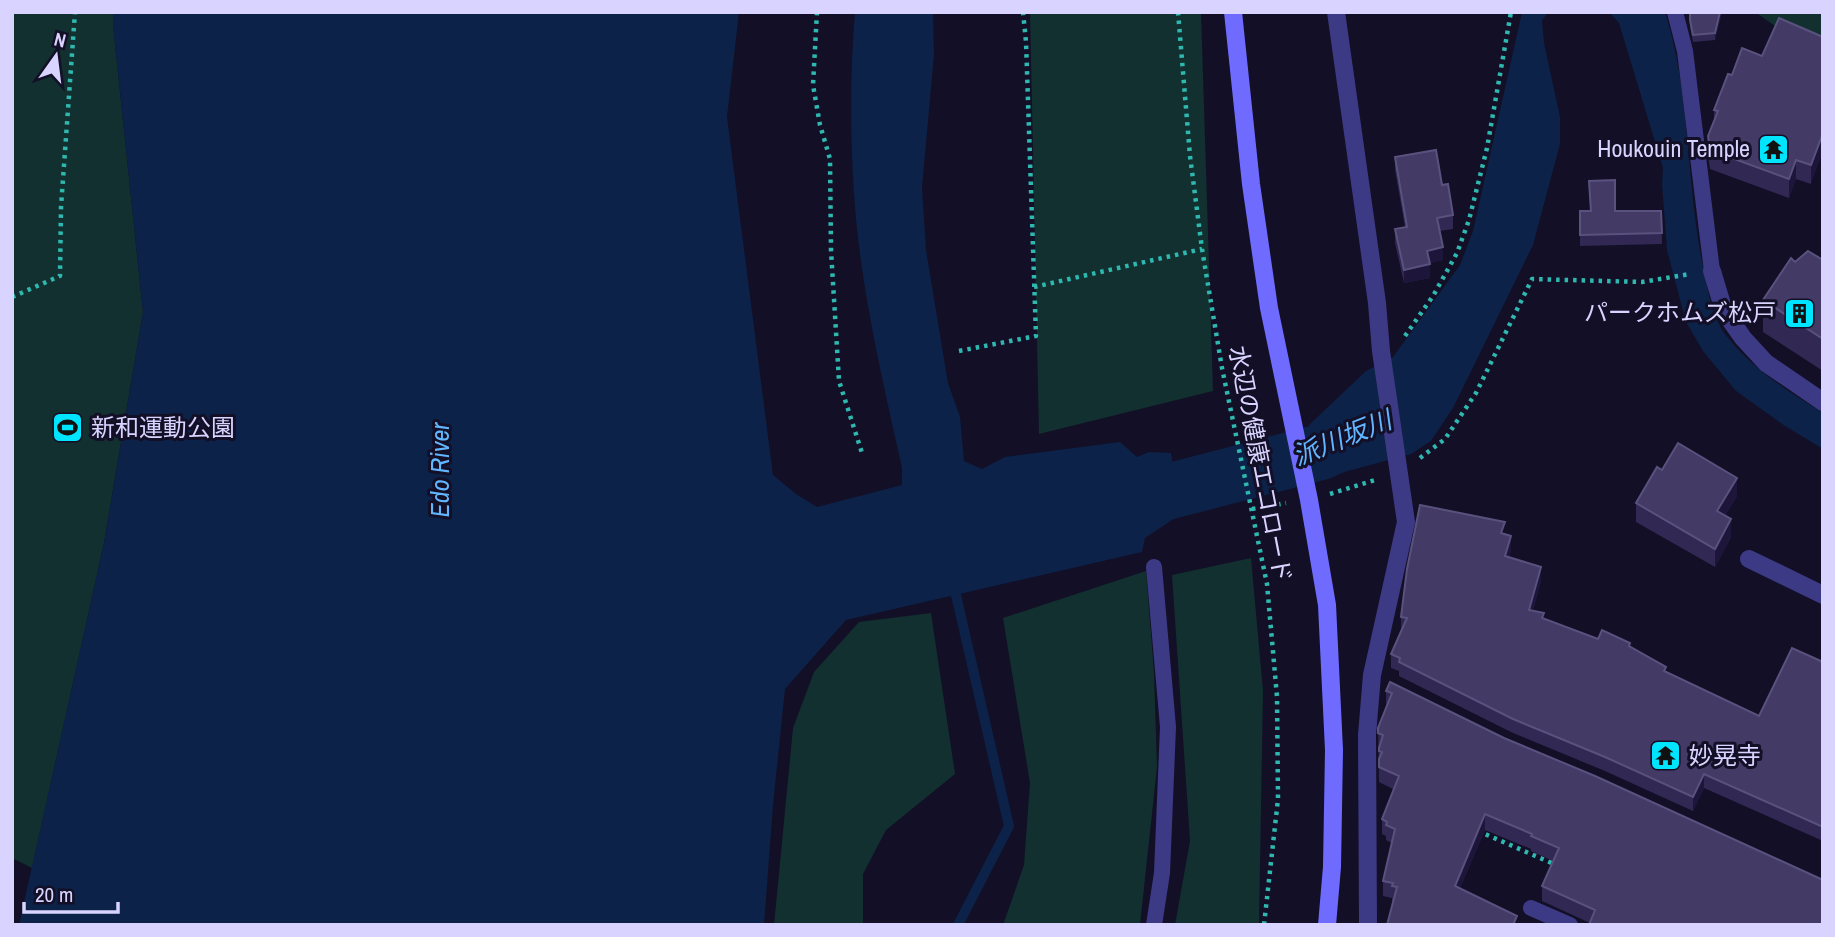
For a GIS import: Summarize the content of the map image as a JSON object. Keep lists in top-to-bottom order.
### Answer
{
  "streets": {
    "path": ["水辺の健康エコロード"]
  },
  "water": ["派川坂川", "Edo River"],
  "places": {
    "temple": ["Houkouin Temple", "妙晃寺"],
    "building": ["パークホムズ松戸"],
    "sports": ["新和運動公園"]
  },
  "scale_bar": "20 m",
  "north": "top"
}
